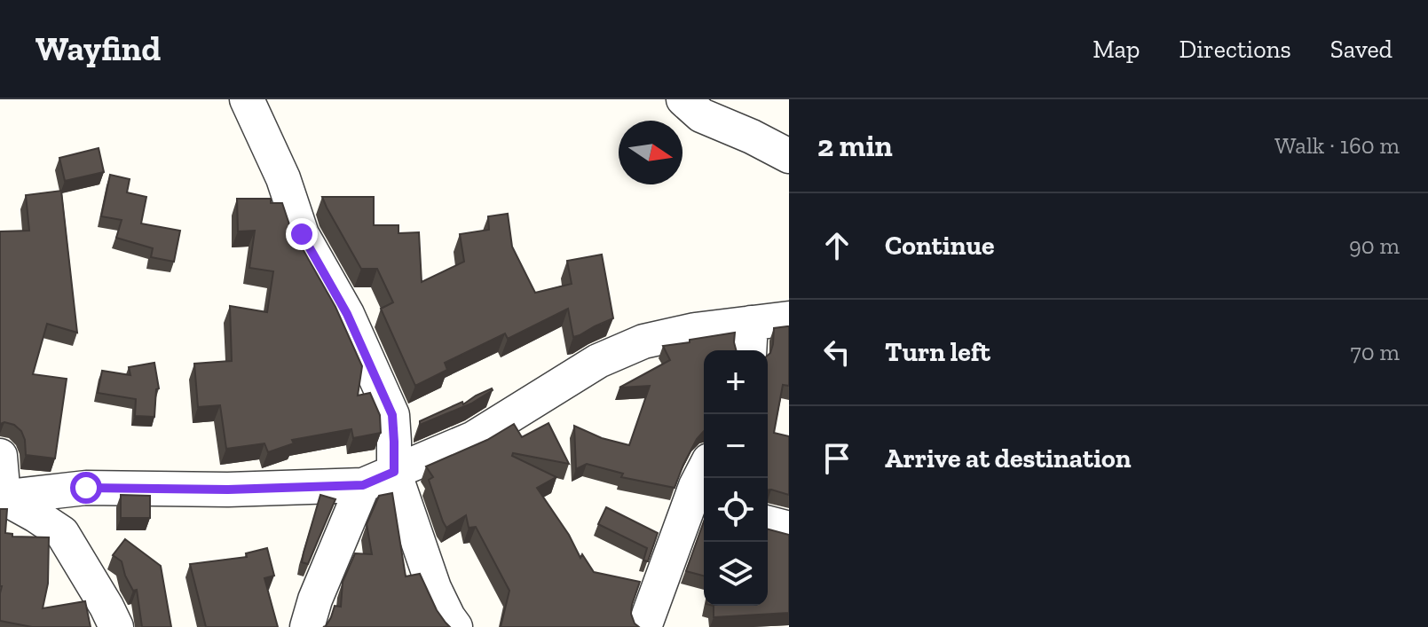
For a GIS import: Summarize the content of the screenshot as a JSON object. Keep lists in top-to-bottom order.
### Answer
{
  "north": "right",
  "page": {
    "header": "Wayfind",
    "nav": ["Map", "Directions", "Saved"],
    "heading": ["2 min", "Walk · 160 m"],
    "list": [
      ["Continue", "90 m"],
      ["Turn left", "70 m"],
      "Arrive at destination"
    ],
    "map_buttons": ["+", "−"]
  }
}
